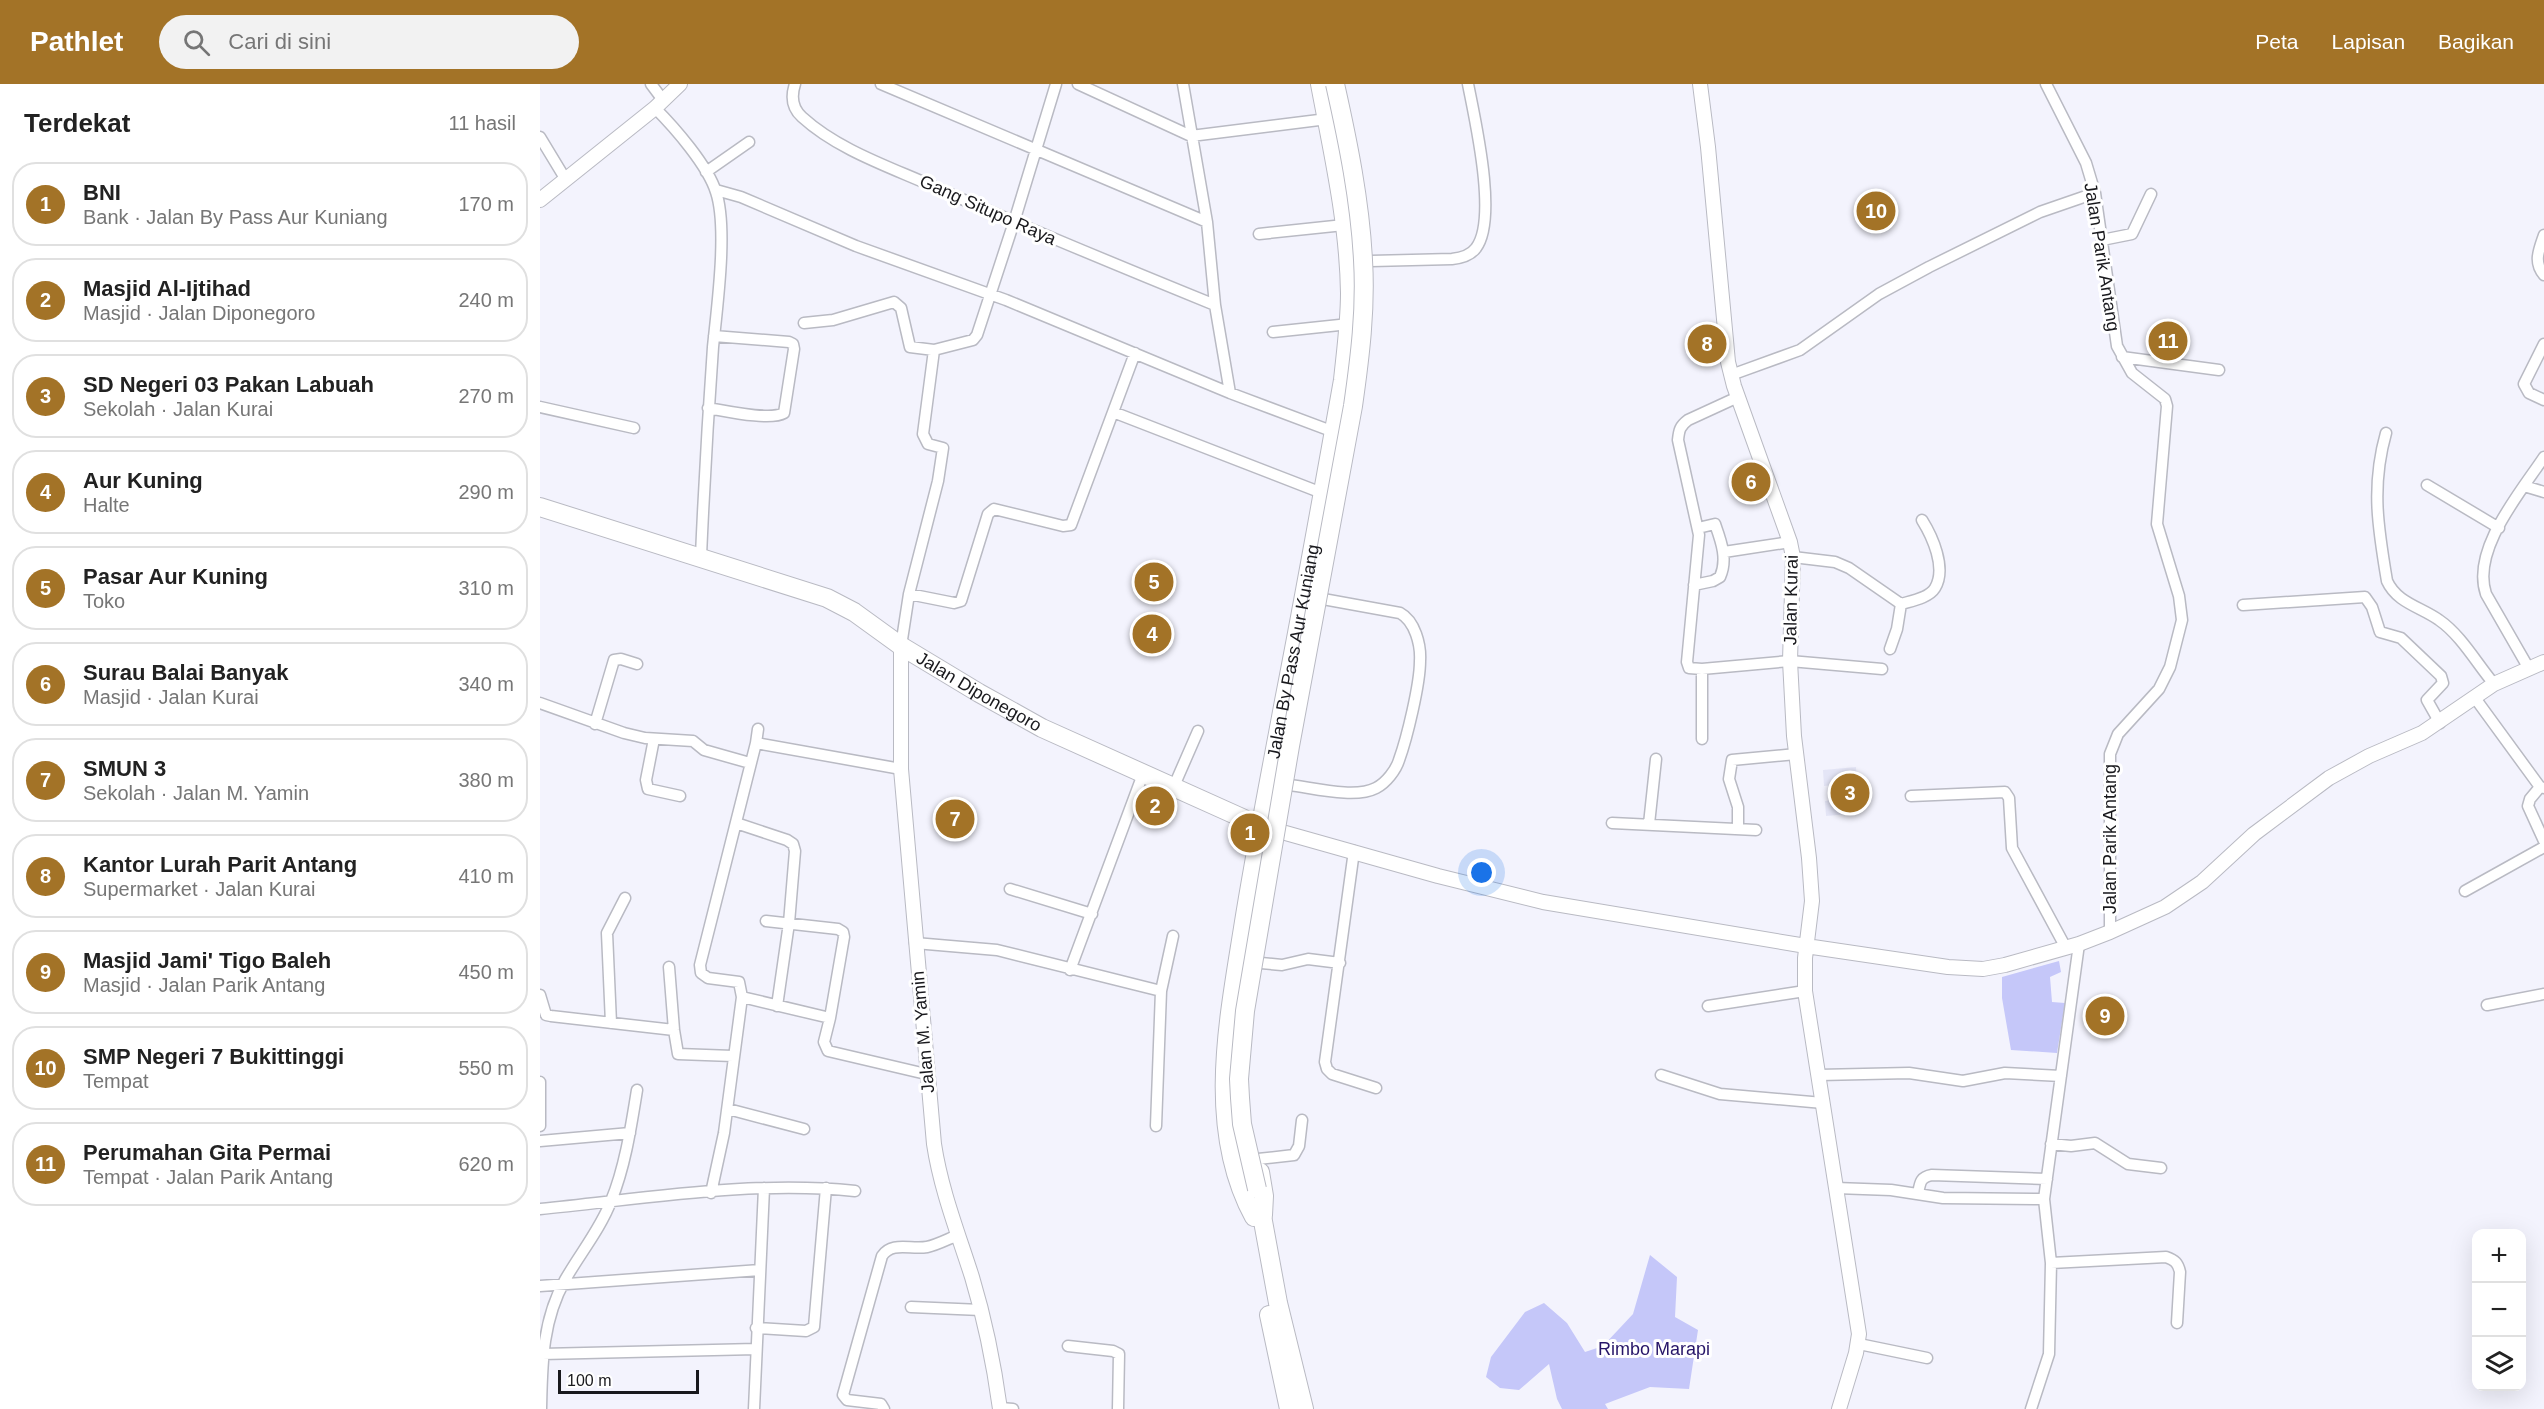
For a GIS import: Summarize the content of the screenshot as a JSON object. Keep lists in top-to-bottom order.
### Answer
{
  "streets": {
    "highway": ["Jalan By Pass Aur Kuniang", "Jalan Diponegoro"],
    "street": [
      "Gang Situpo Raya",
      "Jalan Parik Antang",
      "Jalan Kurai",
      "Jalan M. Yamin"
    ]
  },
  "crossings": [
    ["Jalan By Pass Aur Kuniang", "Jalan Diponegoro"],
    ["Jalan Diponegoro", "Jalan M. Yamin"]
  ],
  "parks": ["Rimbo Marapi"],
  "scale_bar": "100 m",
  "page": {
    "header": "Pathlet",
    "search": "Cari di sini",
    "nav": ["Peta", "Lapisan", "Bagikan"],
    "heading": ["Terdekat", "11 hasil"],
    "list": [
      {
        "mark": "1",
        "name": "BNI",
        "note": "Bank · Jalan By Pass Aur Kuniang",
        "value": "170 m"
      },
      {
        "mark": "2",
        "name": "Masjid Al-Ijtihad",
        "note": "Masjid · Jalan Diponegoro",
        "value": "240 m"
      },
      {
        "mark": "3",
        "name": "SD Negeri 03 Pakan Labuah",
        "note": "Sekolah · Jalan Kurai",
        "value": "270 m"
      },
      {
        "mark": "4",
        "name": "Aur Kuning",
        "note": "Halte",
        "value": "290 m"
      },
      {
        "mark": "5",
        "name": "Pasar Aur Kuning",
        "note": "Toko",
        "value": "310 m"
      },
      {
        "mark": "6",
        "name": "Surau Balai Banyak",
        "note": "Masjid · Jalan Kurai",
        "value": "340 m"
      },
      {
        "mark": "7",
        "name": "SMUN 3",
        "note": "Sekolah · Jalan M. Yamin",
        "value": "380 m"
      },
      {
        "mark": "8",
        "name": "Kantor Lurah Parit Antang",
        "note": "Supermarket · Jalan Kurai",
        "value": "410 m"
      },
      {
        "mark": "9",
        "name": "Masjid Jami' Tigo Baleh",
        "note": "Masjid · Jalan Parik Antang",
        "value": "450 m"
      },
      {
        "mark": "10",
        "name": "SMP Negeri 7 Bukittinggi",
        "note": "Tempat",
        "value": "550 m"
      },
      {
        "mark": "11",
        "name": "Perumahan Gita Permai",
        "note": "Tempat · Jalan Parik Antang",
        "value": "620 m"
      }
    ],
    "pins": [
      "10",
      "11",
      "8",
      "6",
      "5",
      "4",
      "3",
      "2",
      "7",
      "1",
      "9"
    ],
    "map_buttons": ["+", "−"],
    "scale": "100 m"
  }
}
